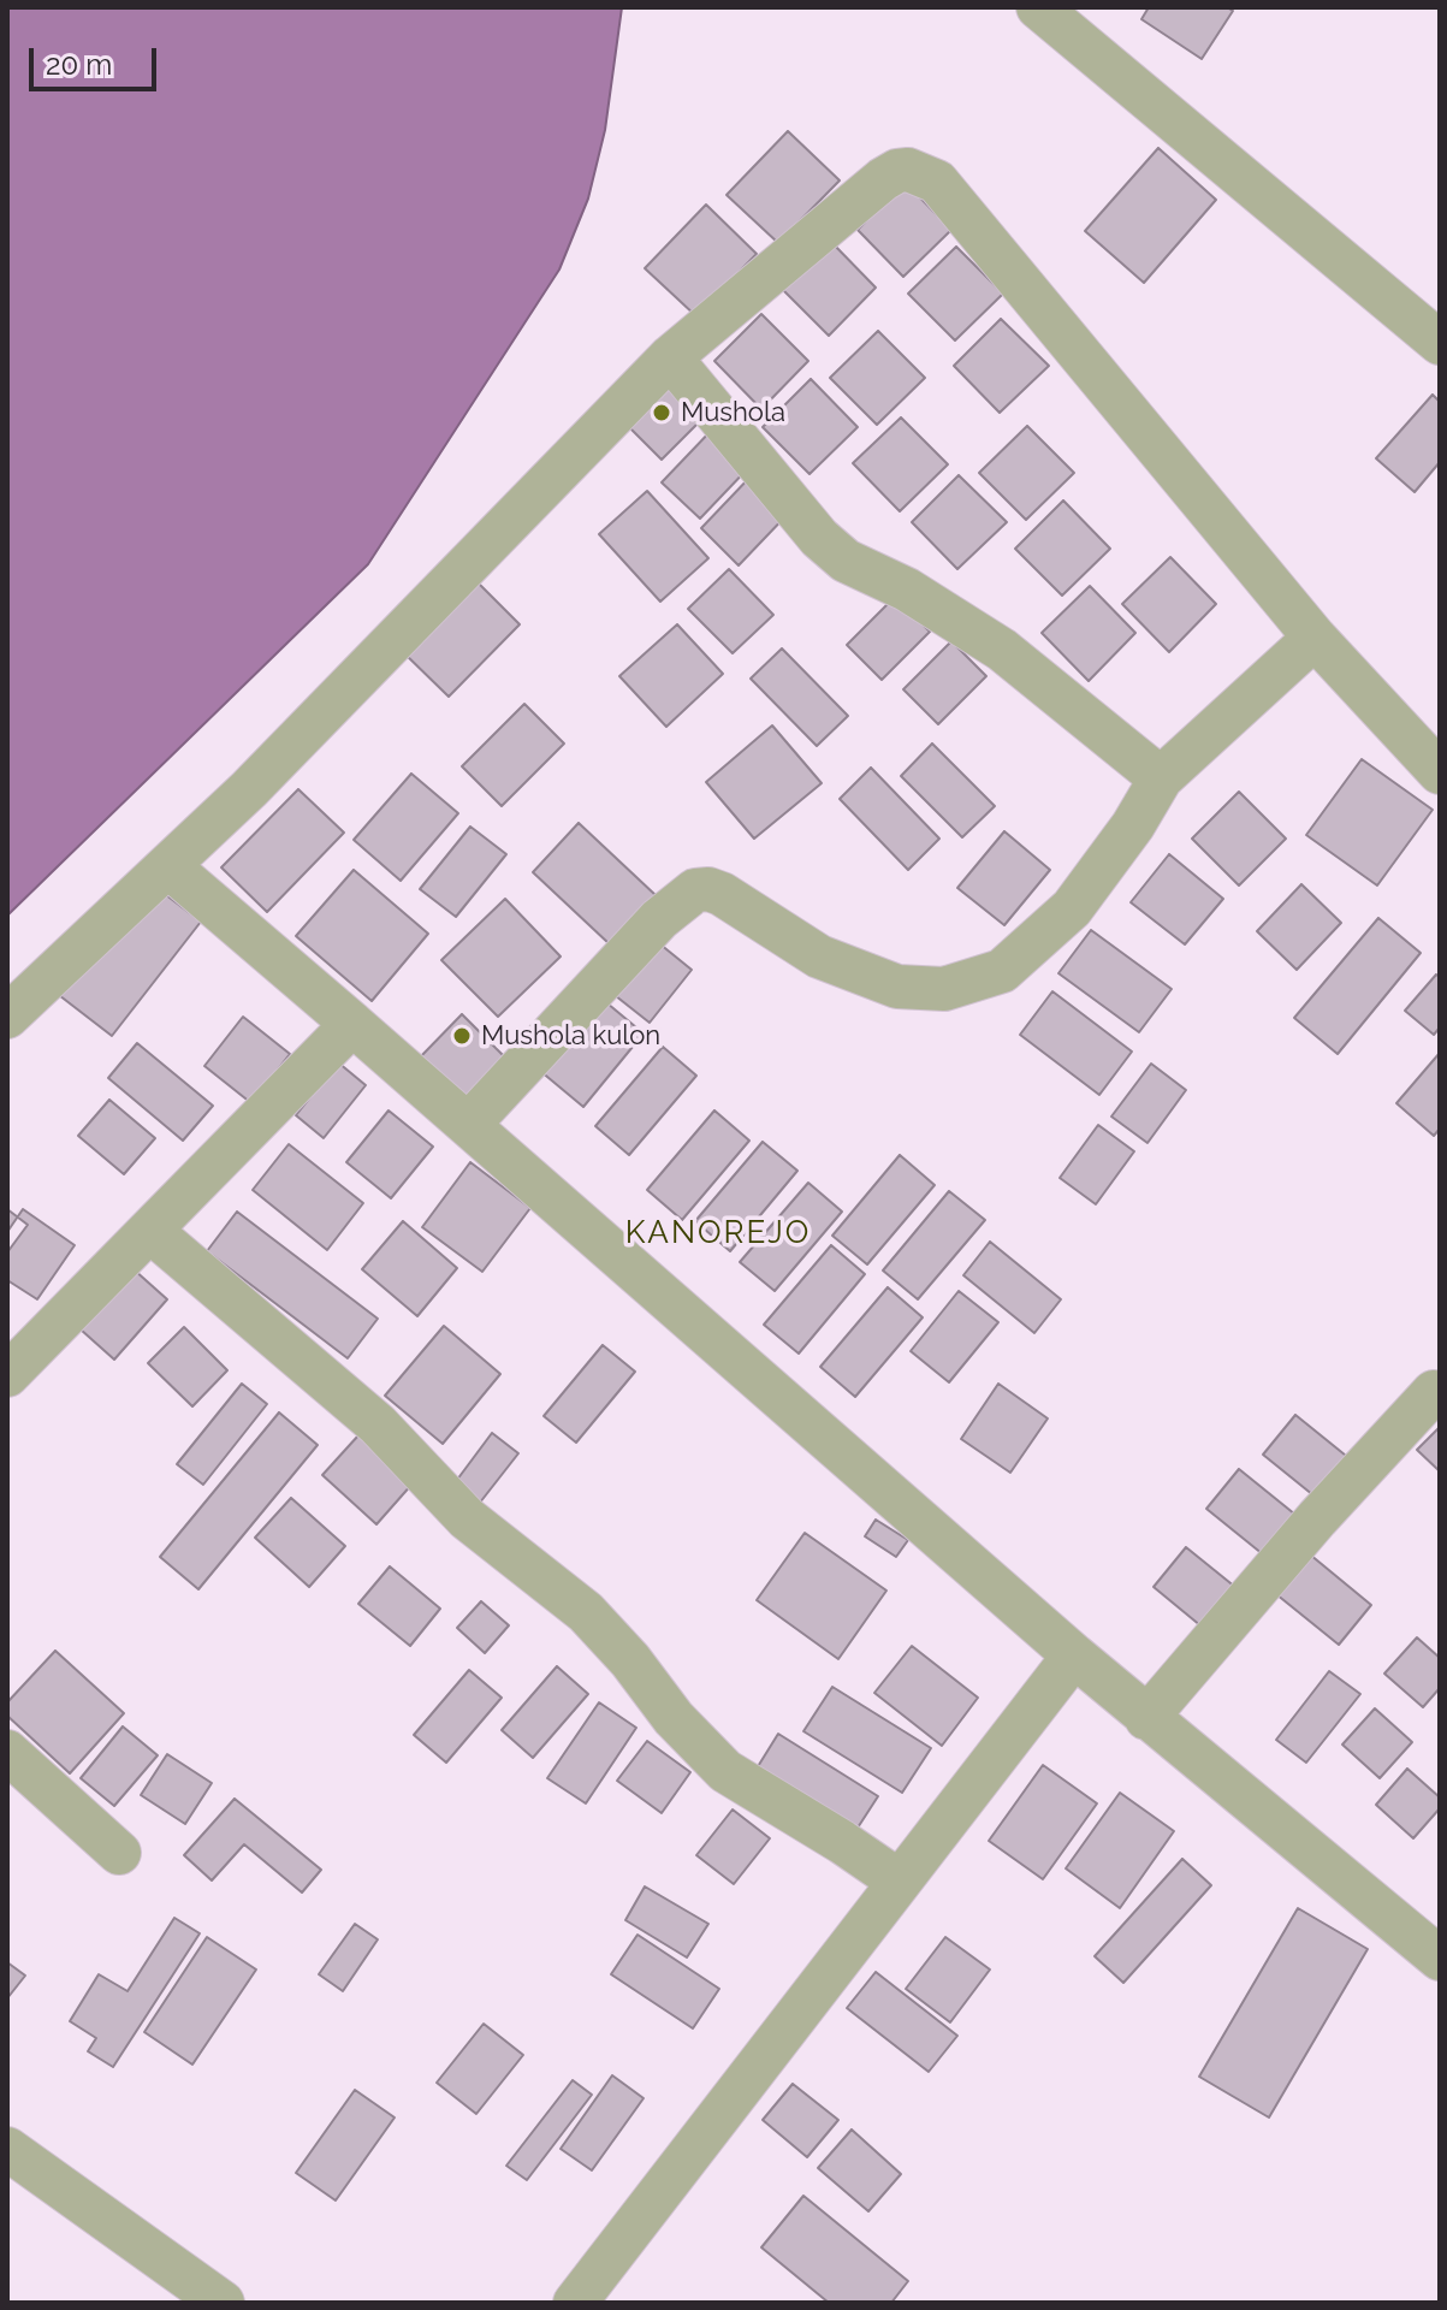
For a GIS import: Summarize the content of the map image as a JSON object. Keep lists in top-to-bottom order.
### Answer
{
  "districts": ["KANOREJO"],
  "places": ["Mushola", "Mushola kulon"],
  "scale_bar": "20 m"
}
